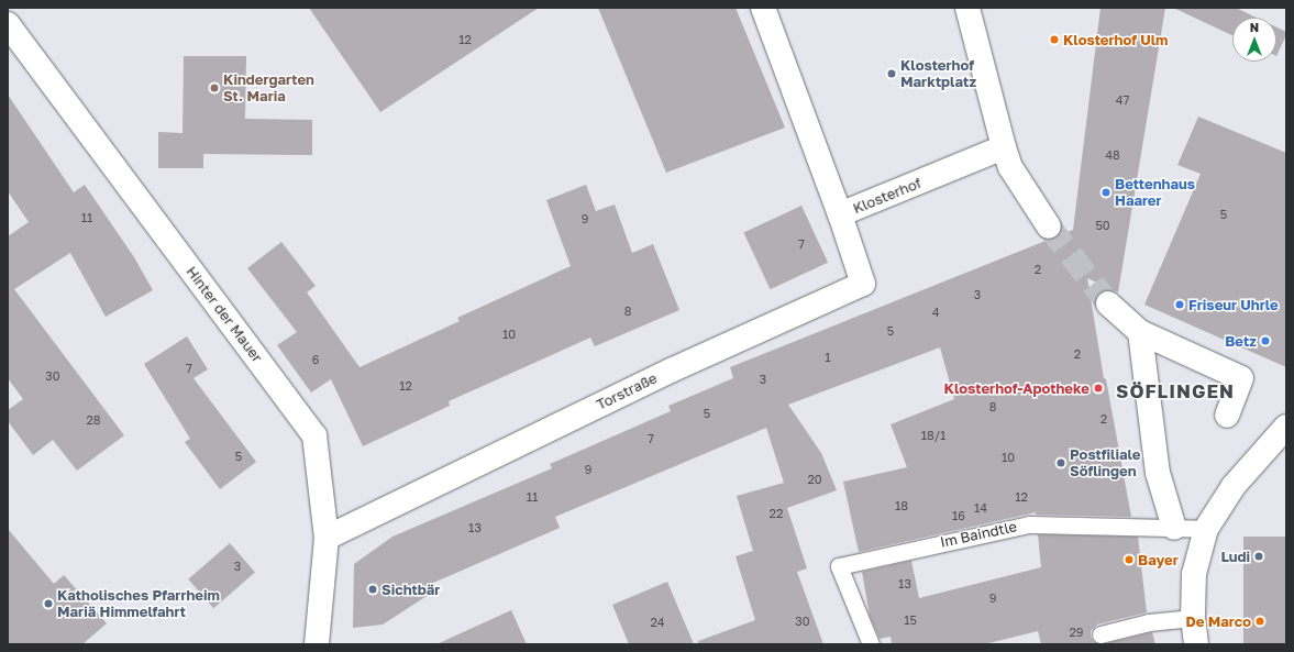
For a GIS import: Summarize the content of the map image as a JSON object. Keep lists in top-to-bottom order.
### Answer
{
  "streets": {
    "street": ["Klosterhof", "Hinter der Mauer", "Torstraße"],
    "lane": ["Im Baindtle"]
  },
  "crossings": [
    ["Klosterhof", "Torstraße"],
    ["Hinter der Mauer", "Torstraße"]
  ],
  "districts": ["SÖFLINGEN"],
  "places": [
    "Klosterhof Ulm",
    "Klosterhof Marktplatz",
    "Kindergarten St. Maria",
    "Bettenhaus Haarer",
    "Friseur Uhrle",
    "Betz",
    "Klosterhof-Apotheke",
    "Postfiliale Söflingen",
    "Ludi",
    "Bayer",
    "Sichtbär",
    "Katholisches Pfarrheim Mariä Himmelfahrt",
    "De Marco"
  ],
  "house_numbers": [
    "12",
    "47",
    "48",
    "5",
    "11",
    "9",
    "50",
    "7",
    "2",
    "3",
    "8",
    "4",
    "5",
    "10",
    "2",
    "1",
    "6",
    "7",
    "30",
    "3",
    "12",
    "8",
    "5",
    "2",
    "28",
    "18/1",
    "7",
    "5",
    "10",
    "9",
    "20",
    "11",
    "12",
    "18",
    "14",
    "22",
    "16",
    "13",
    "3",
    "13",
    "9",
    "15",
    "30",
    "24",
    "29"
  ],
  "north": "top"
}
